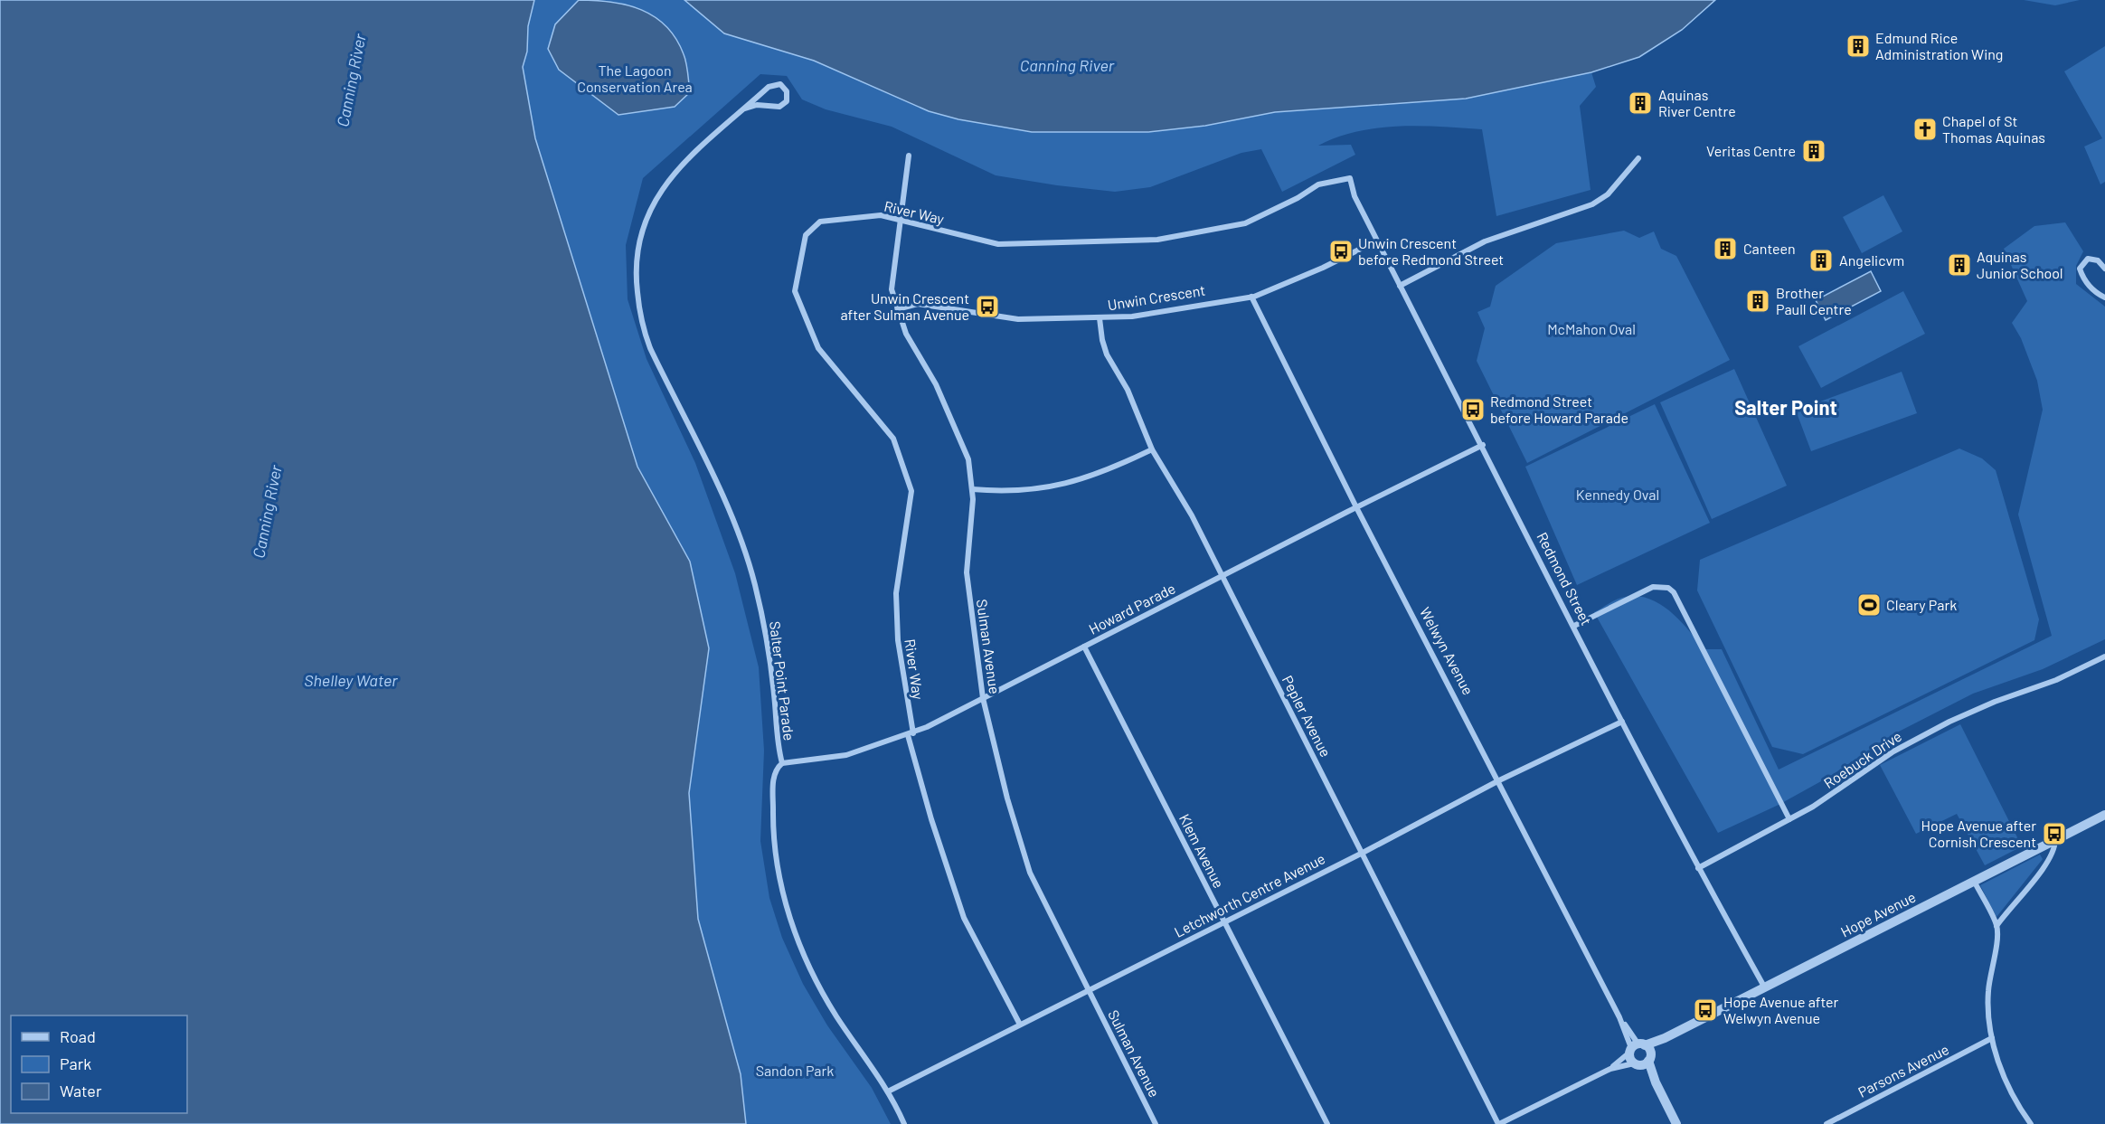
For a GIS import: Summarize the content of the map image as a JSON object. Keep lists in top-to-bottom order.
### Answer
{
  "streets": {
    "street": [
      "River Way",
      "Unwin Crescent",
      "Redmond Street",
      "Howard Parade",
      "Sulman Avenue",
      "Welwyn Avenue",
      "Salter Point Parade",
      "Pepler Avenue",
      "Roebuck Drive",
      "Klem Avenue",
      "Letchworth Centre Avenue",
      "Hope Avenue",
      "Parsons Avenue"
    ]
  },
  "crossings": [
    ["River Way", "Redmond Street"],
    ["River Way", "Howard Parade"],
    ["River Way", "Sulman Avenue"],
    ["River Way", "Letchworth Centre Avenue"],
    ["Unwin Crescent", "Redmond Street"],
    ["Unwin Crescent", "Sulman Avenue"],
    ["Unwin Crescent", "Welwyn Avenue"],
    ["Unwin Crescent", "Pepler Avenue"],
    ["Redmond Street", "Howard Parade"],
    ["Redmond Street", "Roebuck Drive"],
    ["Redmond Street", "Letchworth Centre Avenue"],
    ["Redmond Street", "Hope Avenue"],
    ["Howard Parade", "Sulman Avenue"],
    ["Howard Parade", "Welwyn Avenue"],
    ["Howard Parade", "Salter Point Parade"],
    ["Howard Parade", "Pepler Avenue"],
    ["Howard Parade", "Klem Avenue"],
    ["Sulman Avenue", "Letchworth Centre Avenue"],
    ["Welwyn Avenue", "Letchworth Centre Avenue"],
    ["Welwyn Avenue", "Hope Avenue"],
    ["Salter Point Parade", "Letchworth Centre Avenue"],
    ["Pepler Avenue", "Letchworth Centre Avenue"],
    ["Pepler Avenue", "Hope Avenue"],
    ["Klem Avenue", "Letchworth Centre Avenue"]
  ],
  "districts": ["Salter Point"],
  "water": ["Canning River", "Shelley Water"],
  "parks": [
    "The Lagoon Conservation Area",
    "McMahon Oval",
    "Kennedy Oval",
    "Sandon Park"
  ],
  "places": {
    "building": [
      "Edmund Rice Administration Wing",
      "Aquinas River Centre",
      "Veritas Centre",
      "Canteen",
      "Angelicvm",
      "Aquinas Junior School",
      "Brother Paull Centre"
    ],
    "church": ["Chapel of St Thomas Aquinas"],
    "bus stop": [
      "Unwin Crescent before Redmond Street",
      "Unwin Crescent after Sulman Avenue",
      "Redmond Street before Howard Parade",
      "Hope Avenue after Cornish Crescent",
      "Hope Avenue after Welwyn Avenue"
    ],
    "sports": ["Cleary Park"]
  },
  "legend": ["Road", "Park", "Water"]
}
